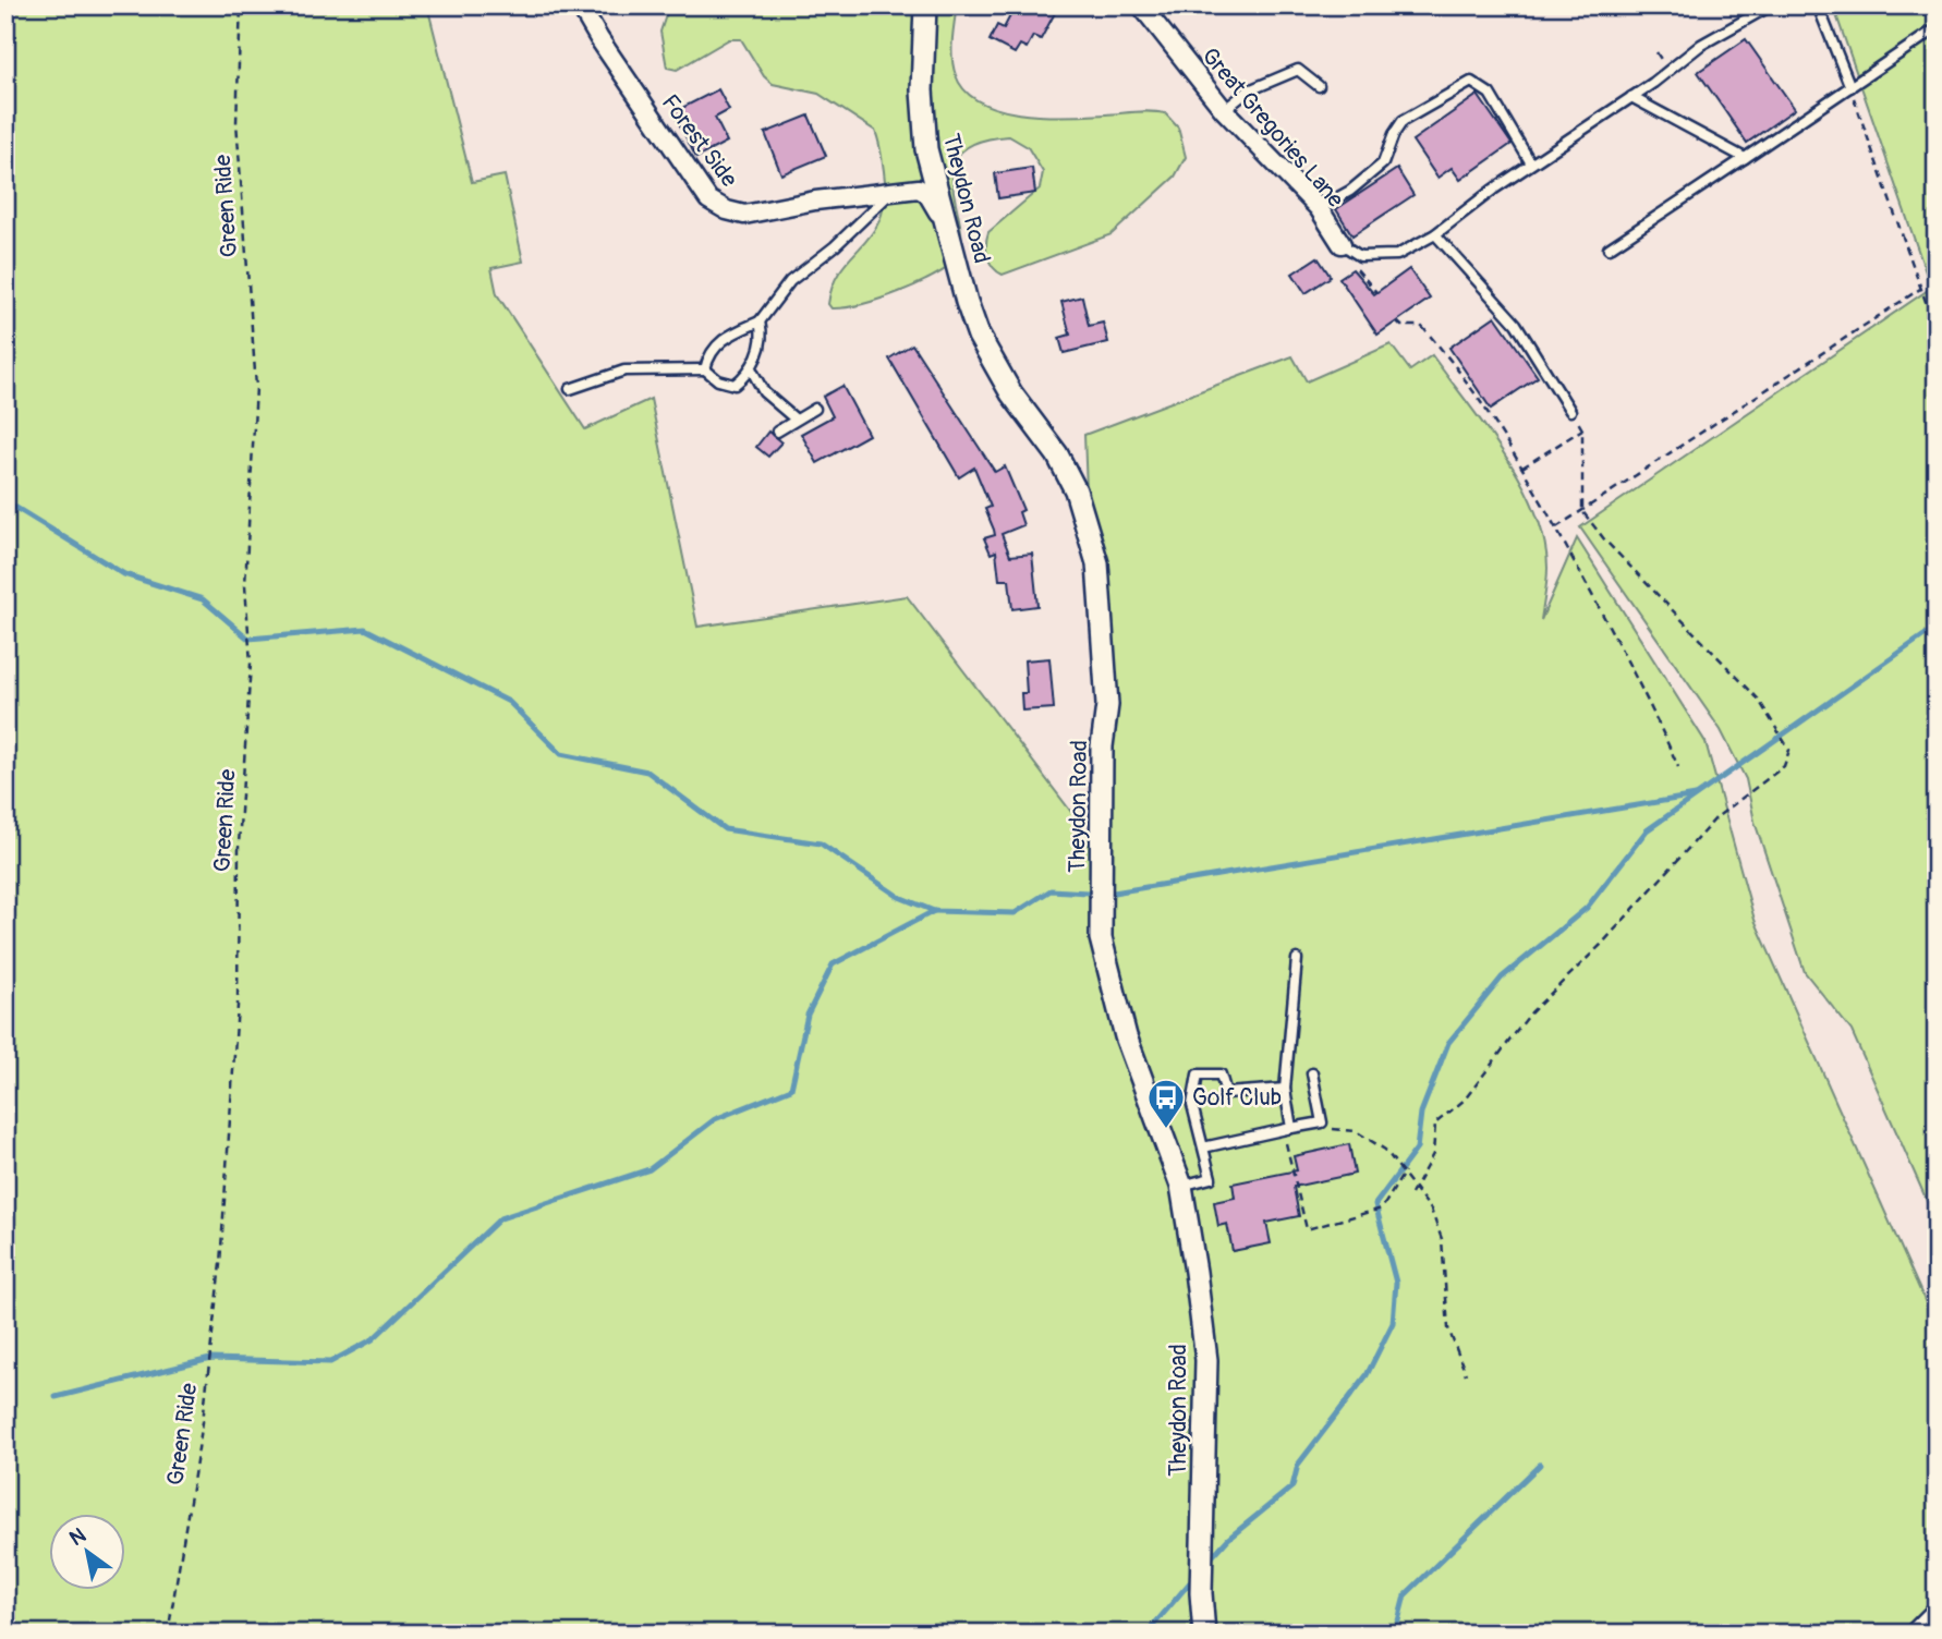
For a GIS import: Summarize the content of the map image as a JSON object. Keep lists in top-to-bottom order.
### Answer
{
  "streets": {
    "street": ["Great Gregories Lane", "Forest Side", "Theydon Road"],
    "path": ["Green Ride"]
  },
  "crossings": [
    ["Forest Side", "Theydon Road"]
  ],
  "places": {
    "bus stop": ["Golf Club"]
  },
  "north": "top left"
}
